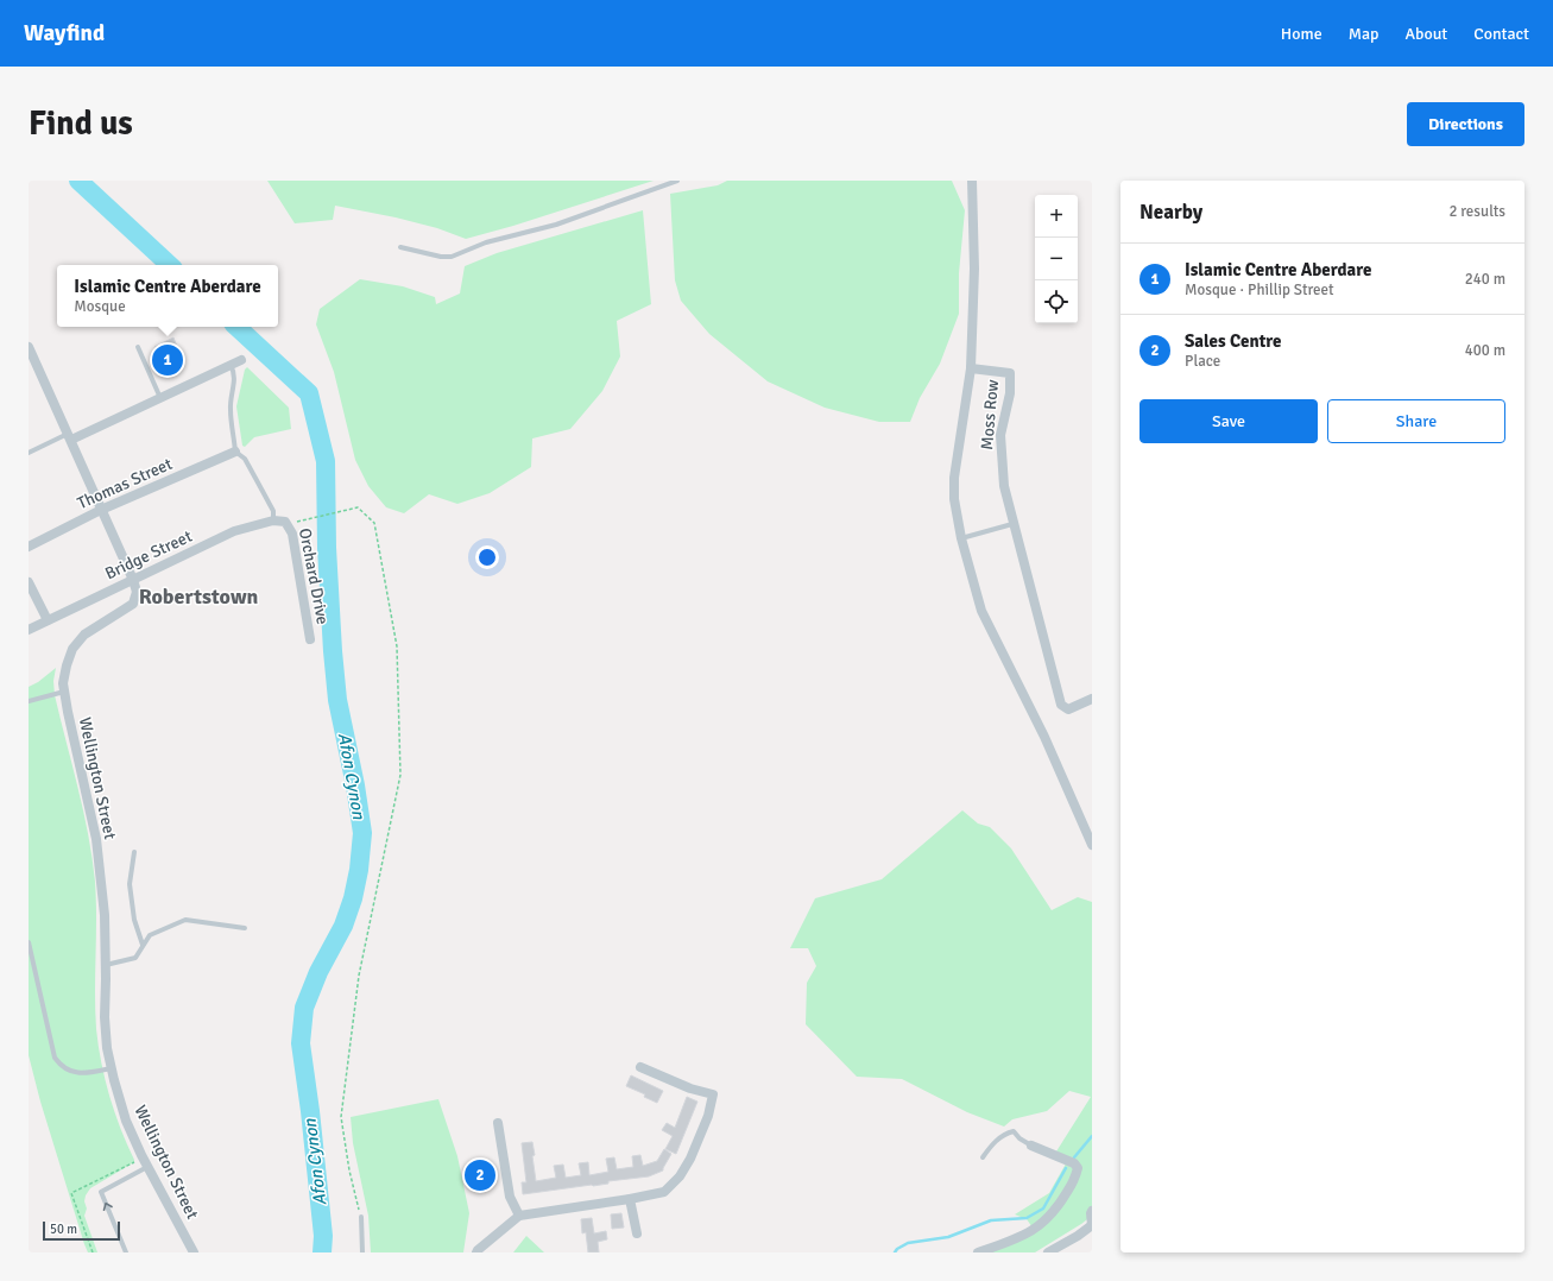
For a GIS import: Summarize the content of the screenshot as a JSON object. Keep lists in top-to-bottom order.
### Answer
{
  "streets": {
    "street": [
      "Moss Row",
      "Thomas Street",
      "Bridge Street",
      "Orchard Drive",
      "Wellington Street"
    ]
  },
  "crossings": [
    ["Thomas Street", "Wellington Street"],
    ["Bridge Street", "Orchard Drive"],
    ["Bridge Street", "Wellington Street"]
  ],
  "districts": ["Robertstown"],
  "water": ["Afon Cynon"],
  "scale_bar": "50 m",
  "page": {
    "header": "Wayfind",
    "nav": [
      "Home",
      "Map",
      "About",
      "Contact"
    ],
    "buttons": [
      "Directions",
      ["Save", "Share"]
    ],
    "title": "Find us",
    "heading": ["Nearby", "2 results"],
    "map_buttons": ["+", "−"],
    "list": [
      {
        "mark": "1",
        "name": "Islamic Centre Aberdare",
        "note": "Mosque · Phillip Street",
        "value": "240 m"
      },
      {
        "mark": "2",
        "name": "Sales Centre",
        "note": "Place",
        "value": "400 m"
      }
    ],
    "popup": ["Islamic Centre Aberdare", "Mosque"],
    "pins": ["1", "2"],
    "scale": "50 m"
  }
}
